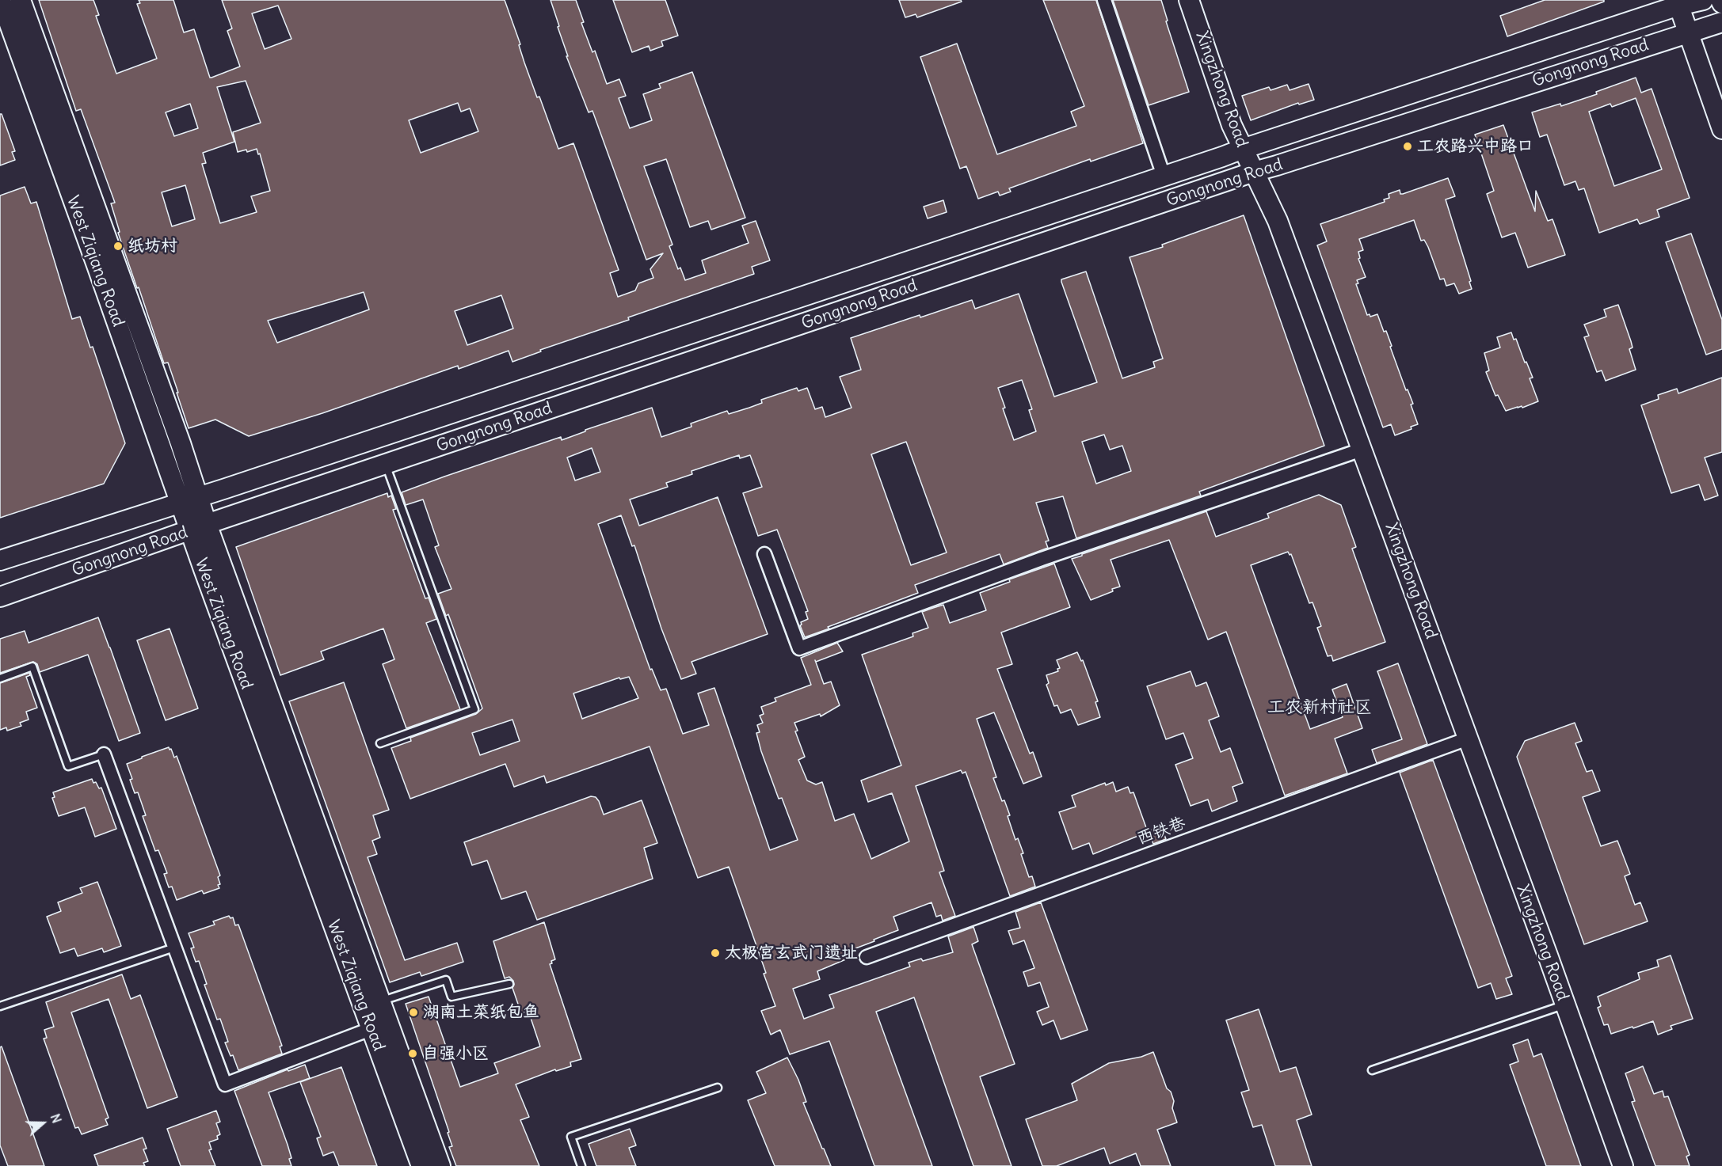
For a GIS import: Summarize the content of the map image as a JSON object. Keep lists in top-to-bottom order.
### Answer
{
  "streets": {
    "main road": ["Gongnong Road", "Xingzhong Road", "West Ziqiang Road"],
    "street": ["西铁巷"]
  },
  "crossings": [
    ["Gongnong Road", "Xingzhong Road"],
    ["Gongnong Road", "West Ziqiang Road"],
    ["Xingzhong Road", "西铁巷"]
  ],
  "districts": ["工农新村社区"],
  "places": [
    "工农路兴中路口",
    "纸坊村",
    "太极宫玄武门遗址",
    "湖南土菜纸包鱼",
    "自强小区"
  ],
  "north": "right"
}
